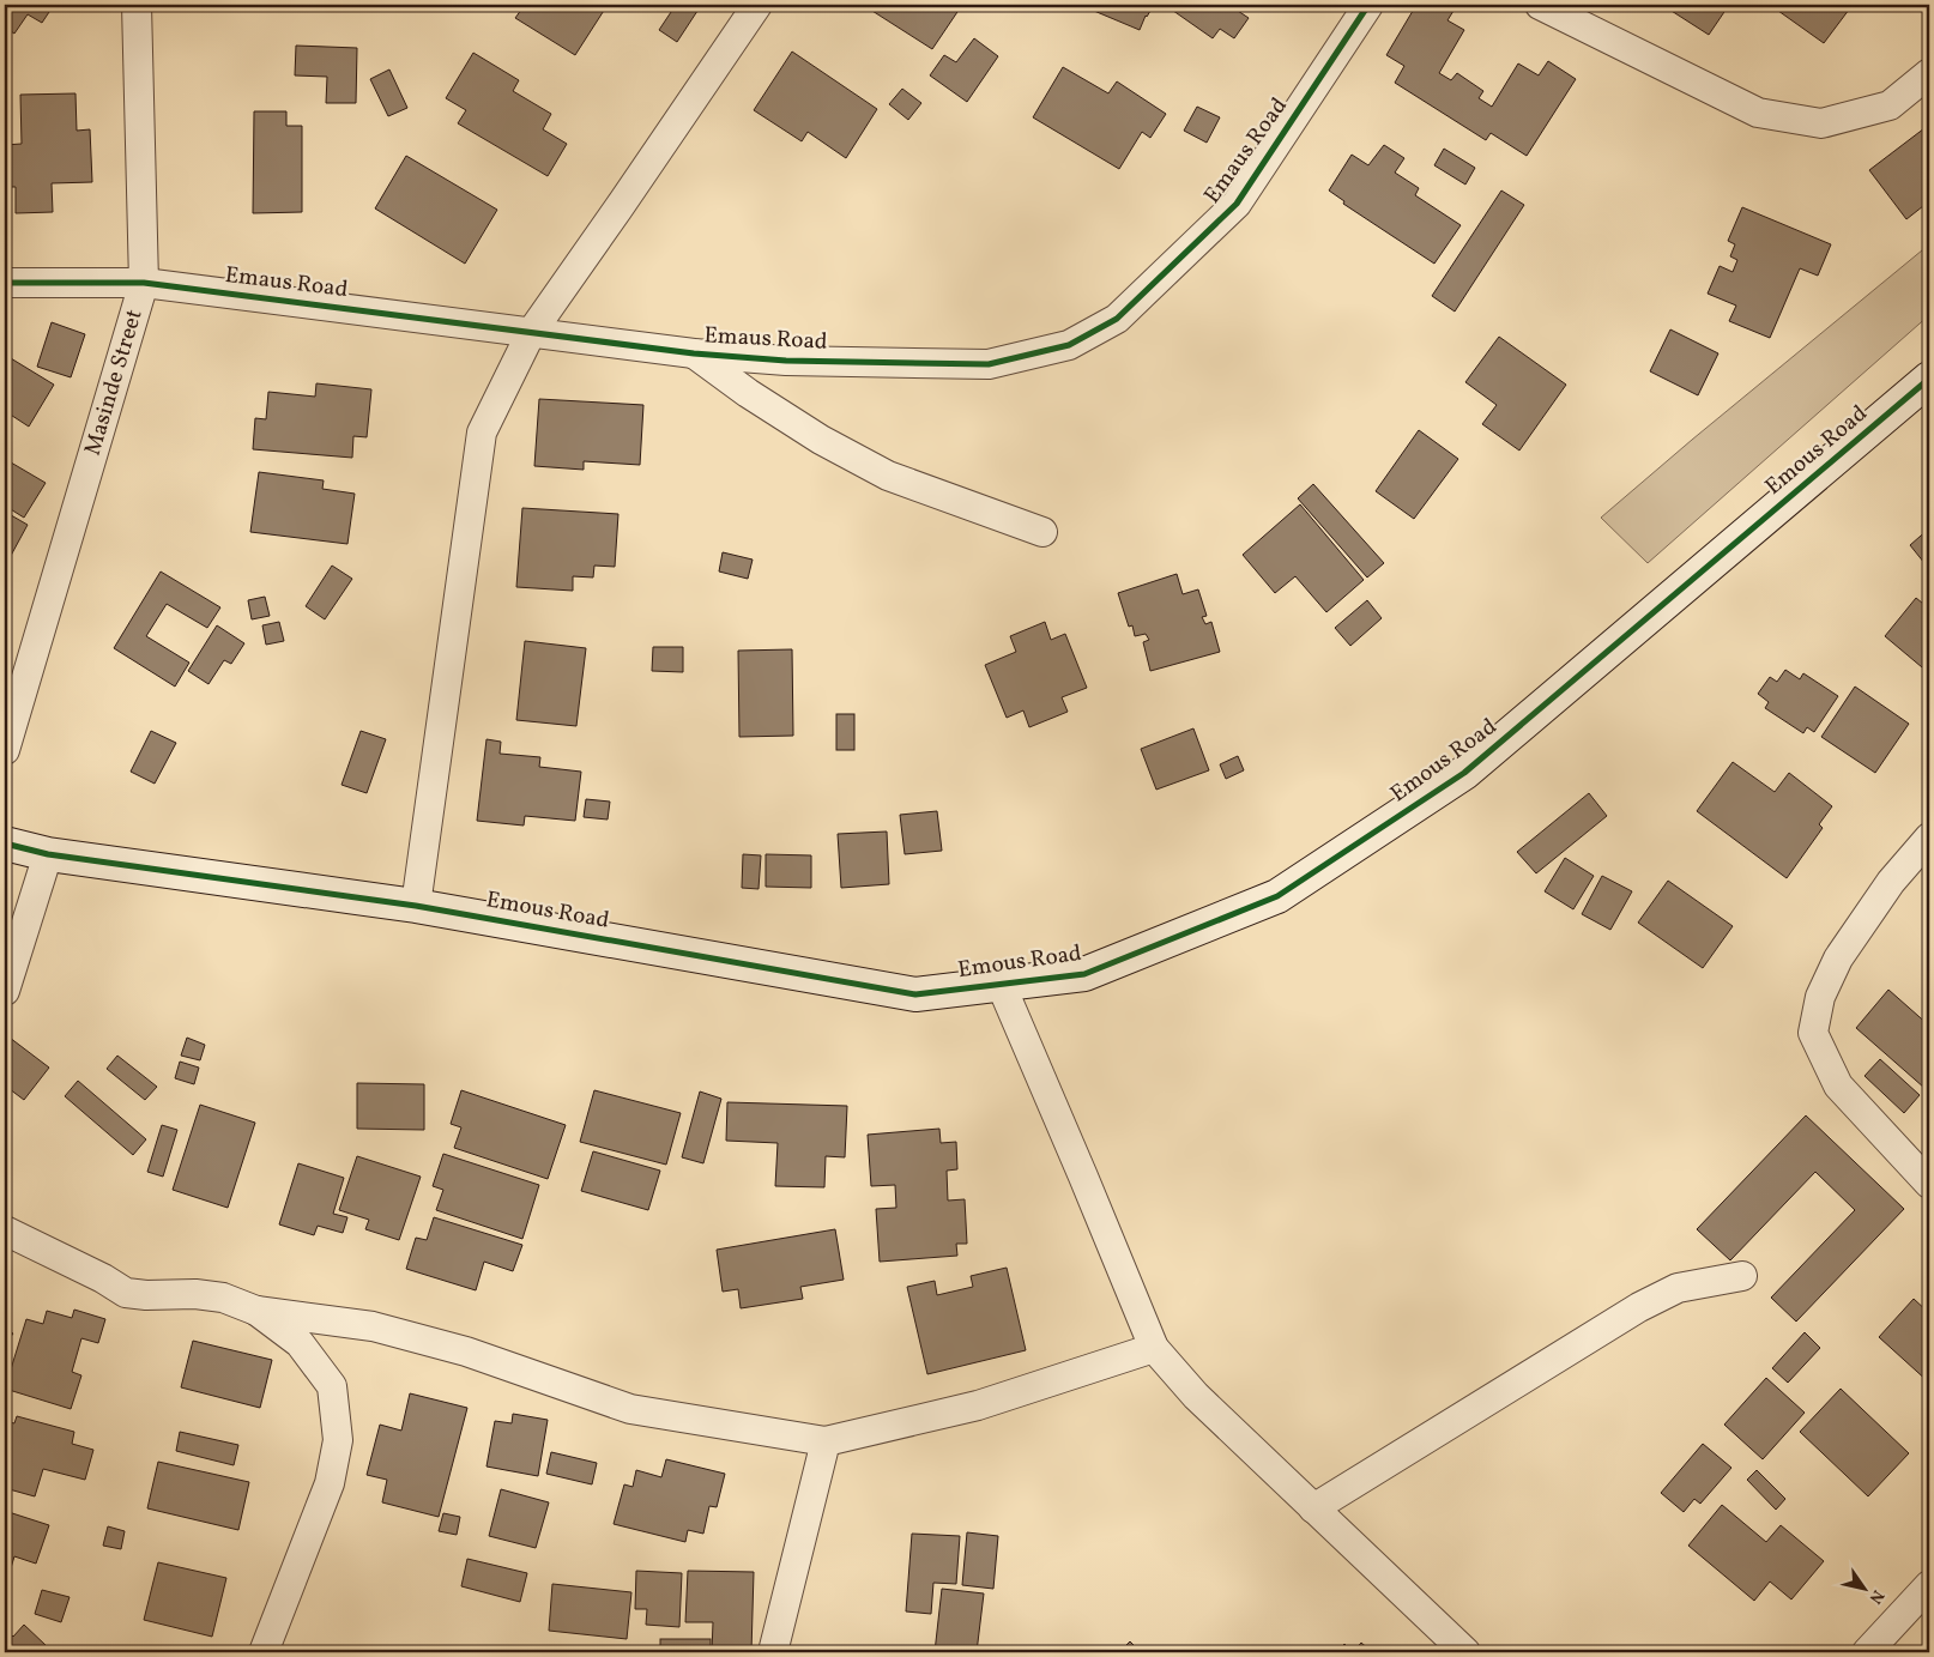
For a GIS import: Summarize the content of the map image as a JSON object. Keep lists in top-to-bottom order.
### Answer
{
  "streets": {
    "street": ["Emaus Road", "Masinde Street", "Emous Road"]
  },
  "crossings": [
    ["Emaus Road", "Masinde Street"]
  ],
  "north": "bottom right"
}
